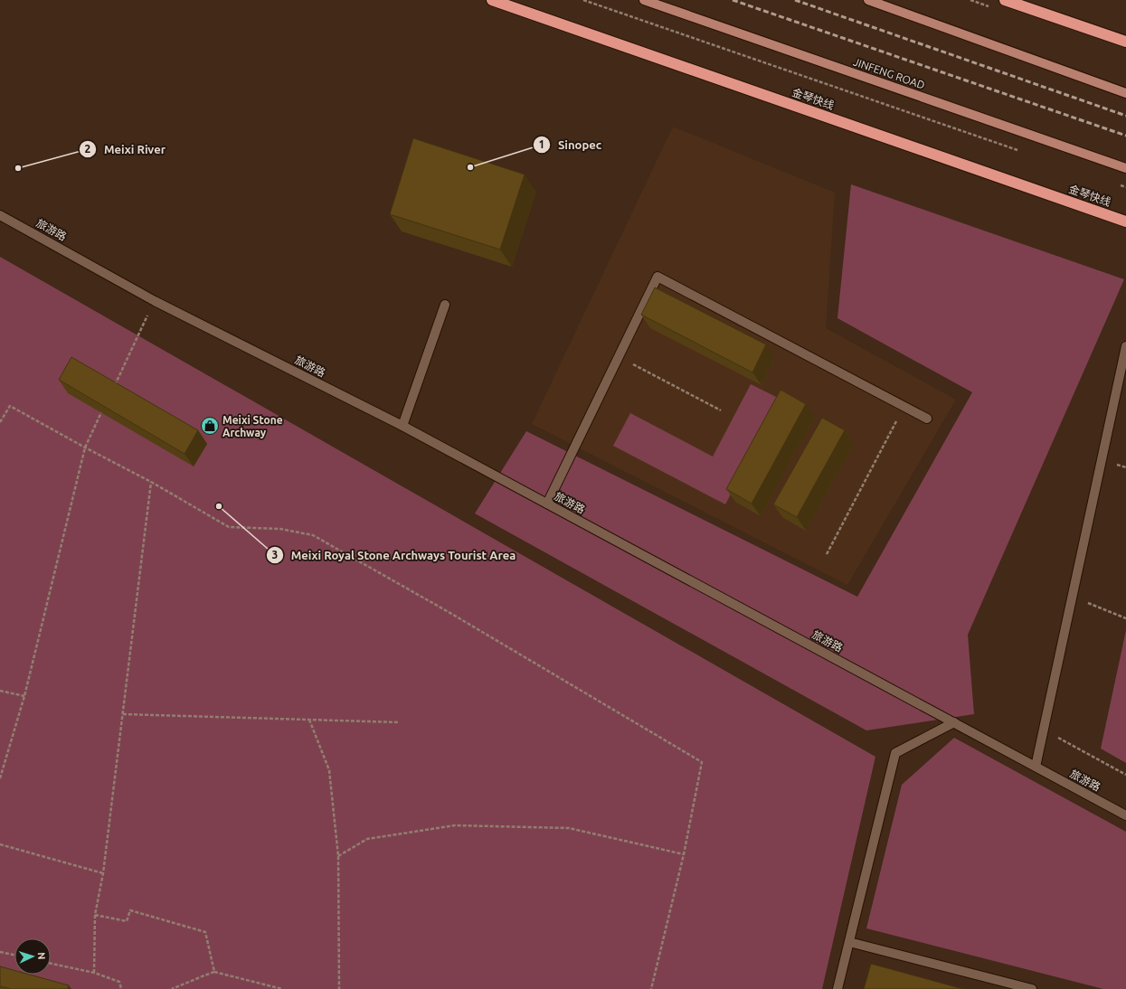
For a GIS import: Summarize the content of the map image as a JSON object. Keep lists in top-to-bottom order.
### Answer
{
  "streets": {
    "highway": ["金琴快线"],
    "main road": ["JINFENG ROAD"],
    "street": ["旅游路"]
  },
  "places": {
    "other": ["Sinopec", "Meixi River", "Meixi Royal Stone Archways Tourist Area"],
    "shop": ["Meixi Stone Archway"]
  },
  "north": "right"
}
